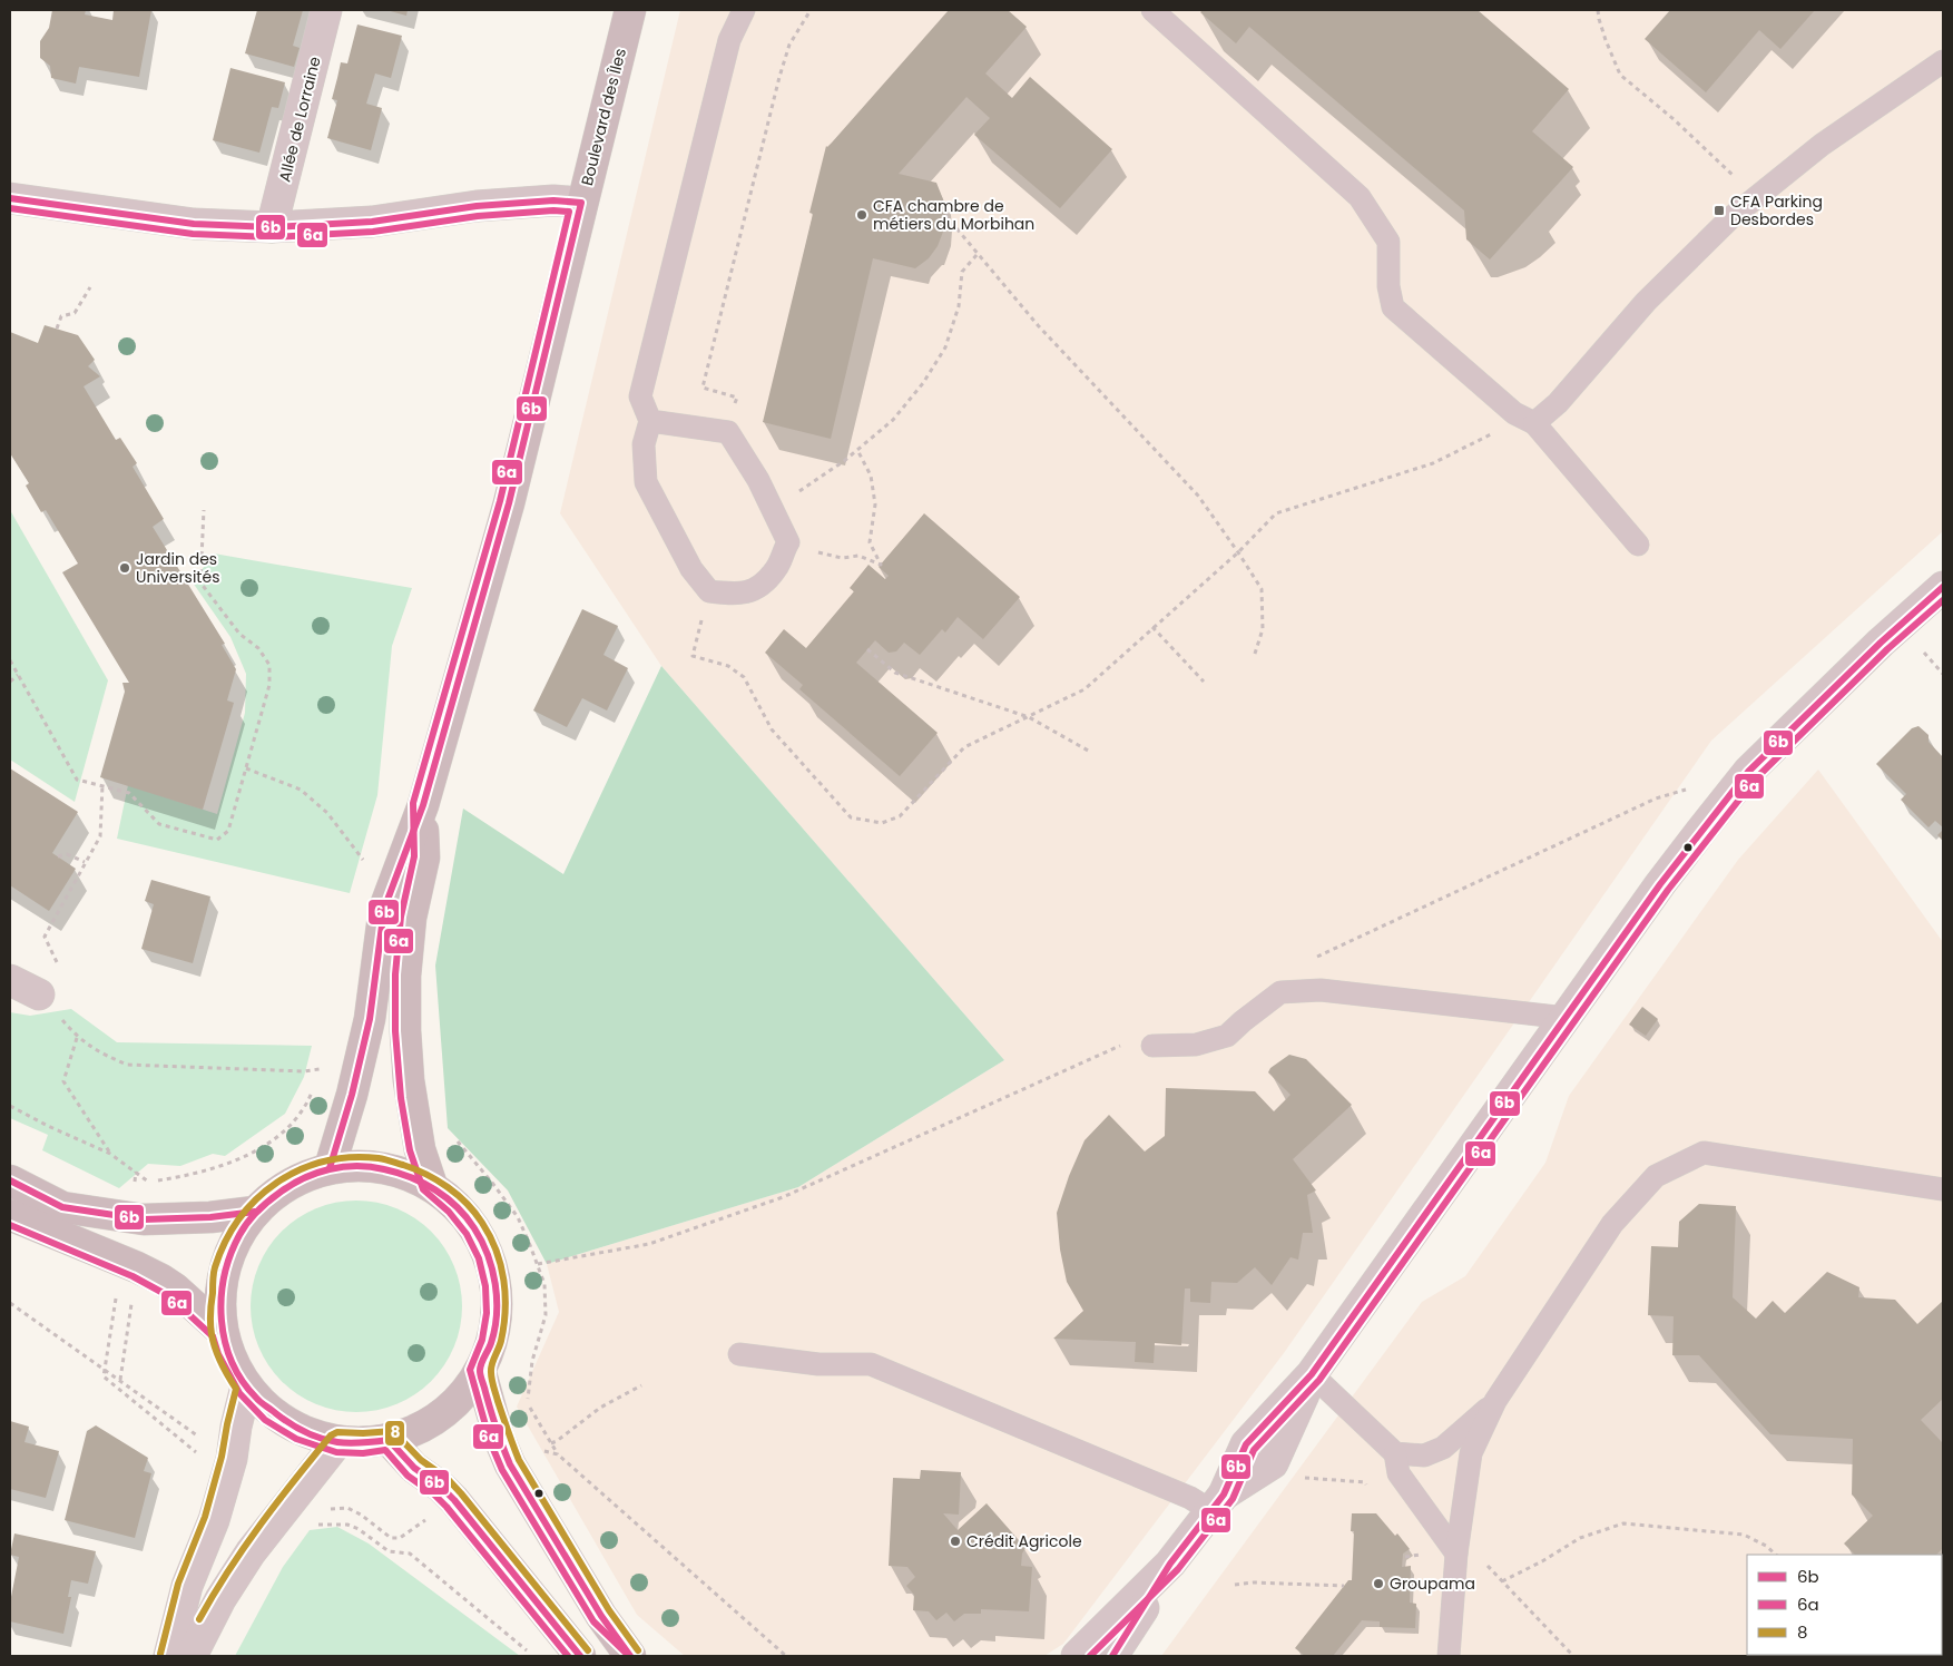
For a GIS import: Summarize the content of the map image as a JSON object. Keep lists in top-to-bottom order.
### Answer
{
  "streets": {
    "main road": ["Boulevard des Îles"],
    "street": ["Allée de Lorraine"]
  },
  "places": {
    "transit": ["CFA Parking Desbordes"],
    "other": [
      "CFA chambre de métiers du Morbihan",
      "Jardin des Universités",
      "Crédit Agricole",
      "Groupama"
    ]
  },
  "lines": ["transit line 6b", "transit line 6a", "transit line 8"],
  "legend": ["6b", "6a", "8"]
}
